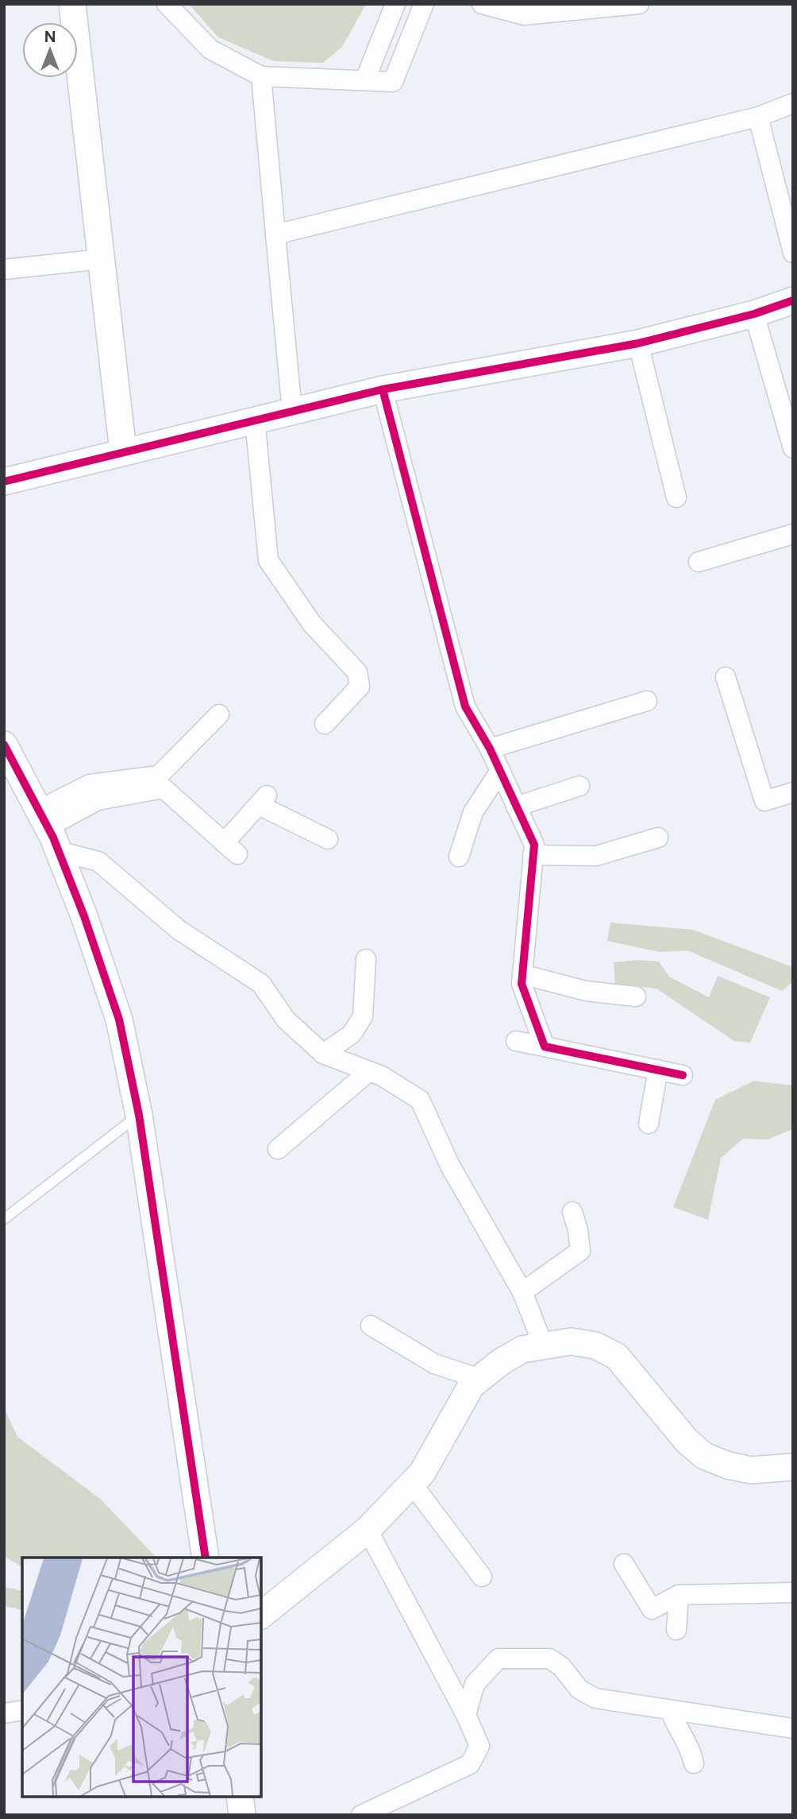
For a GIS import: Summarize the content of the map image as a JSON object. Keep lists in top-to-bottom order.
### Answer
{
  "north": "top"
}
